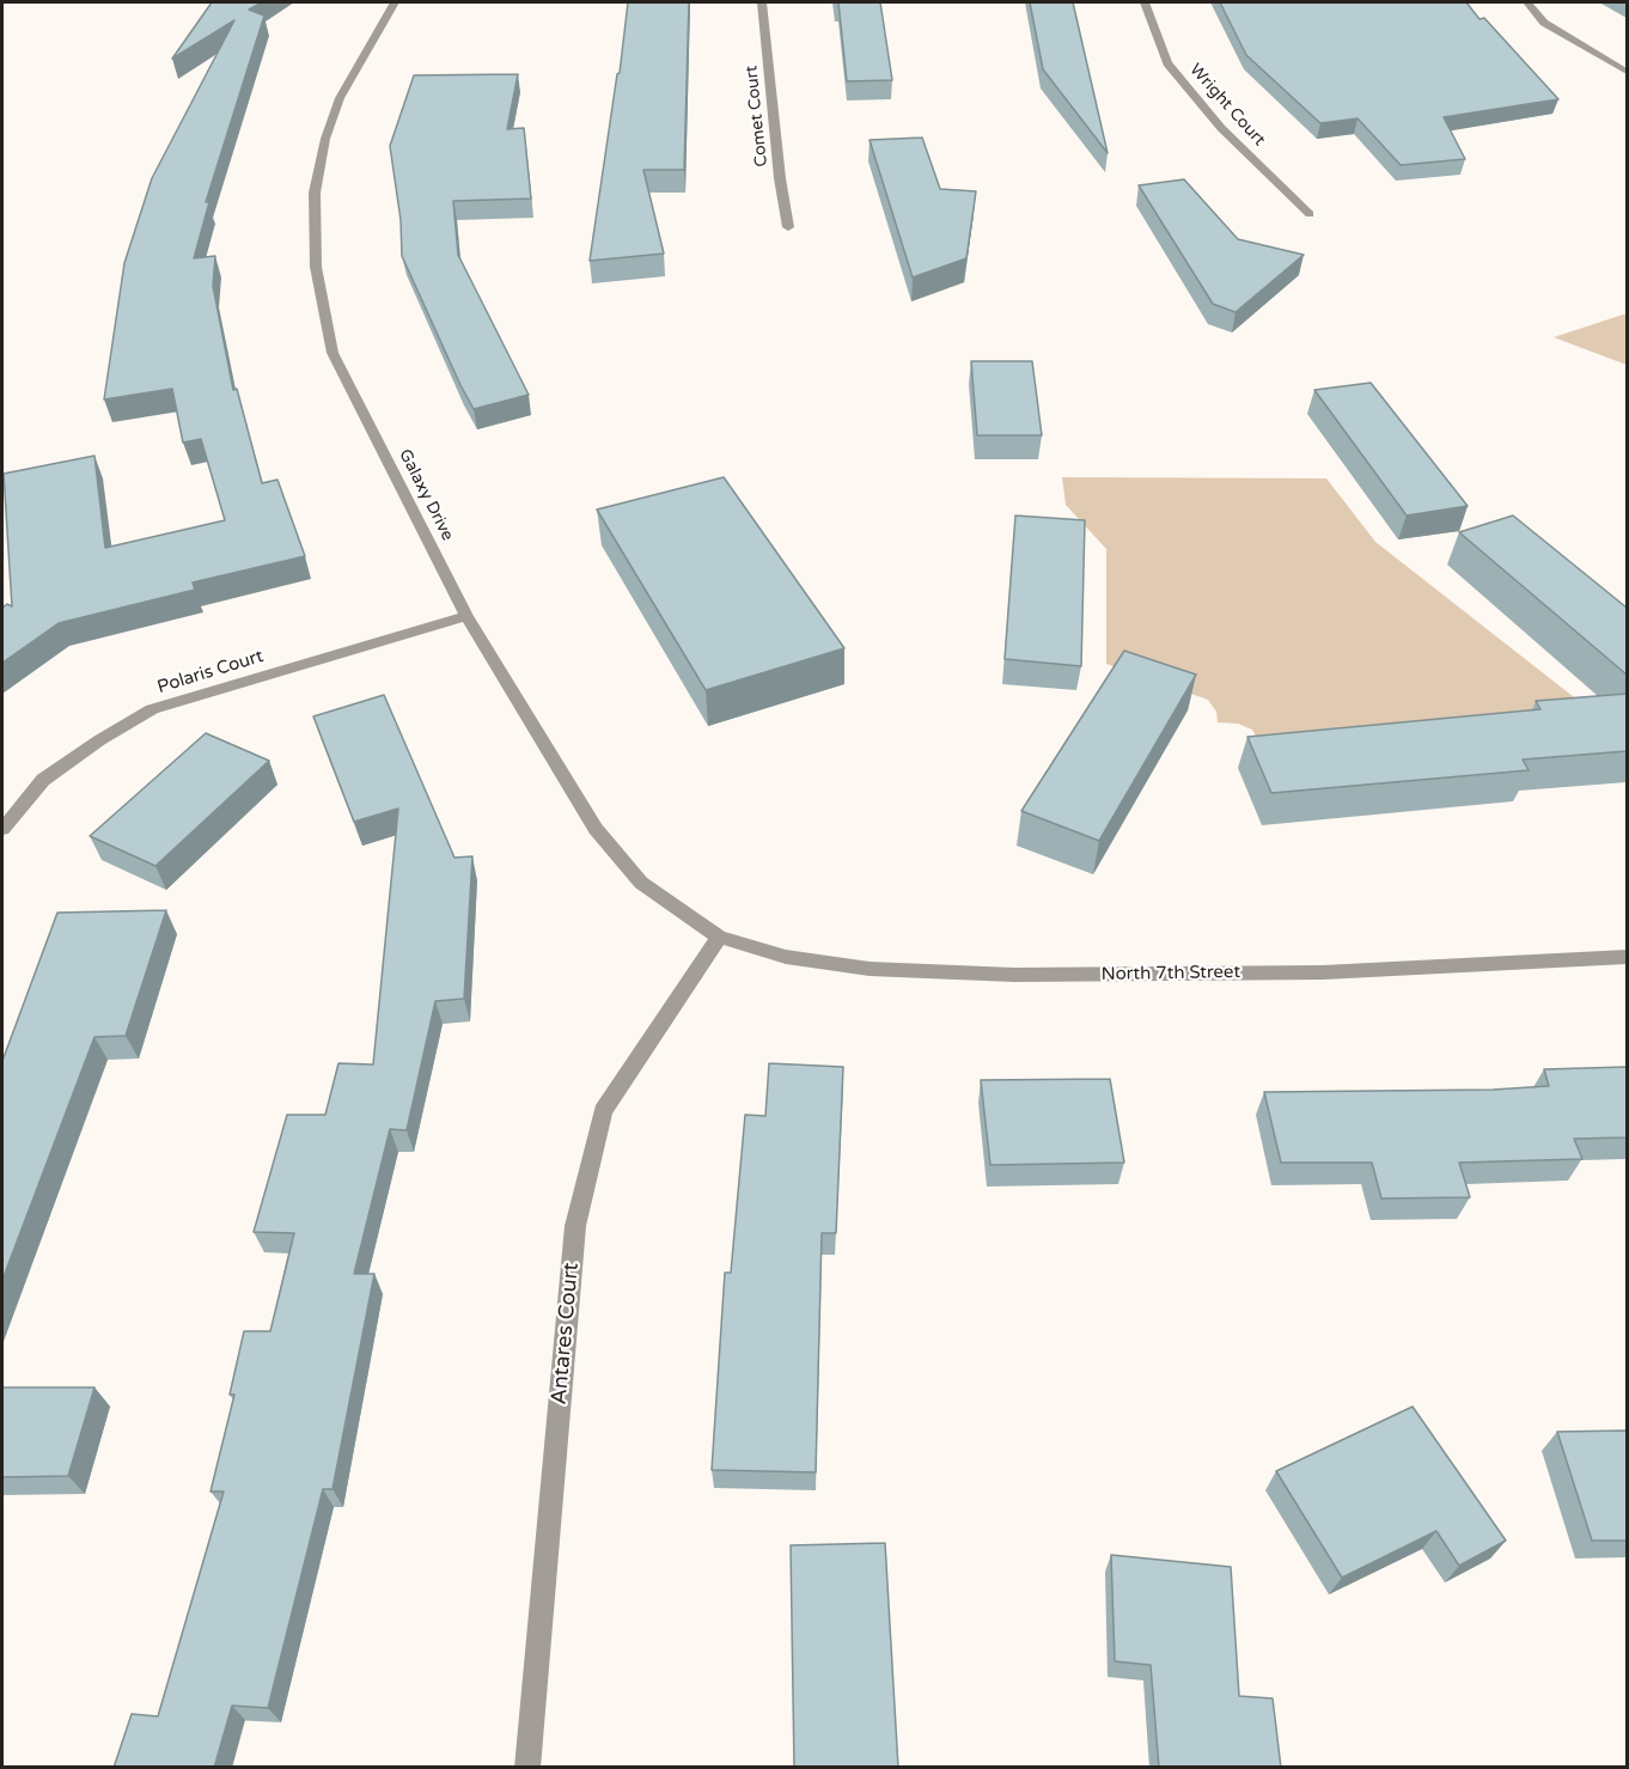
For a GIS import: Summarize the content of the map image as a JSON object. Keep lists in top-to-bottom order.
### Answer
{
  "streets": {
    "street": [
      "Wright Court",
      "Comet Court",
      "Galaxy Drive",
      "Polaris Court",
      "North 7th Street",
      "Antares Court"
    ]
  },
  "crossings": [
    ["Galaxy Drive", "Polaris Court"],
    ["Galaxy Drive", "North 7th Street"],
    ["Galaxy Drive", "Antares Court"],
    ["North 7th Street", "Antares Court"]
  ]
}
